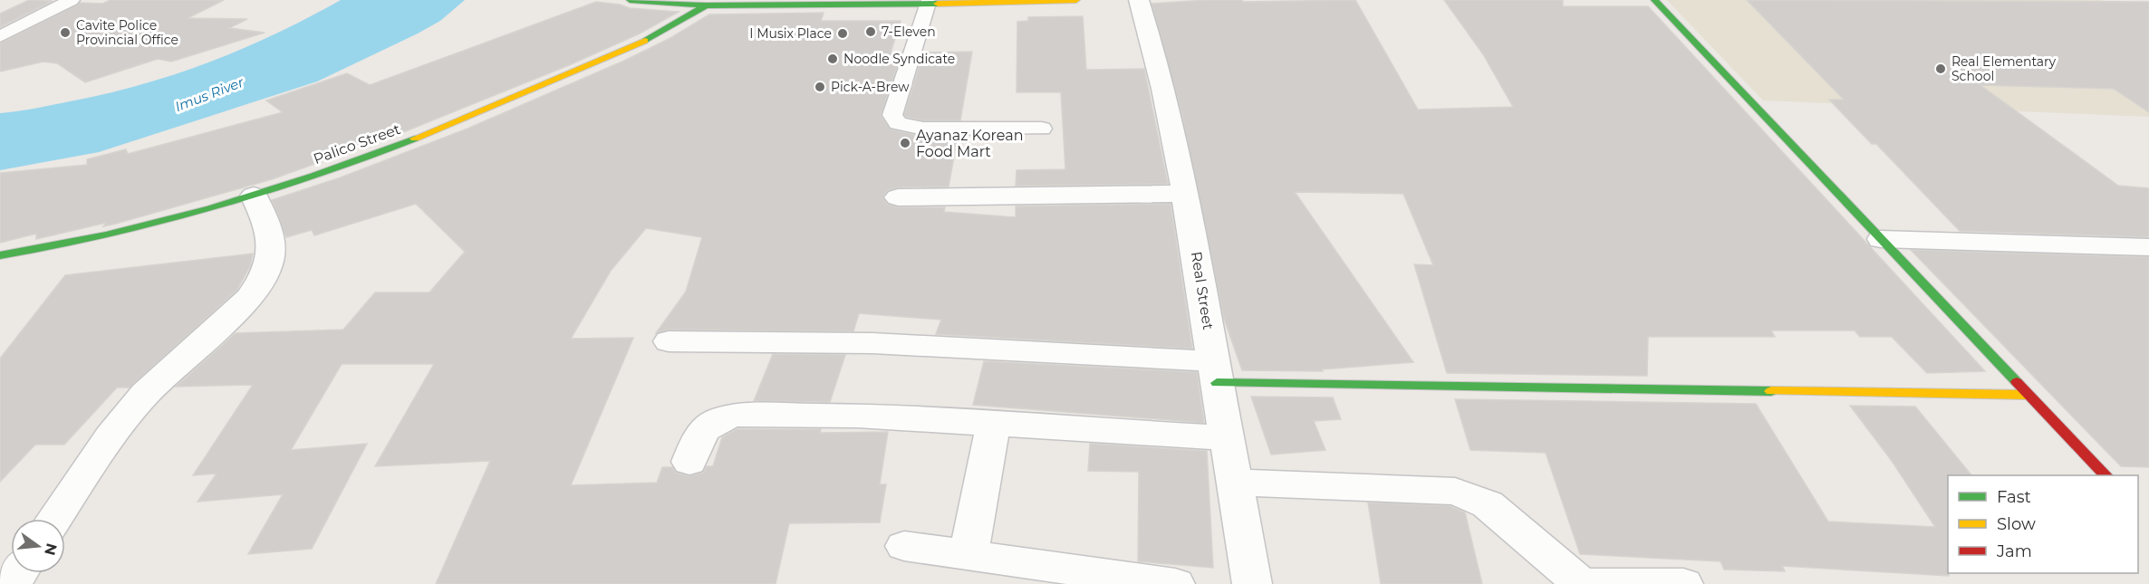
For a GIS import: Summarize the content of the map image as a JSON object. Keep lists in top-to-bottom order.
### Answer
{
  "streets": {
    "street": ["Palico Street", "Real Street"]
  },
  "water": ["Imus River"],
  "places": [
    "7-Eleven",
    "Cavite Police Provincial Office",
    "I Musix Place",
    "Noodle Syndicate",
    "Real Elementary School",
    "Pick-A-Brew",
    "Ayanaz Korean Food Mart"
  ],
  "legend": ["Fast", "Slow", "Jam"],
  "north": "right"
}
